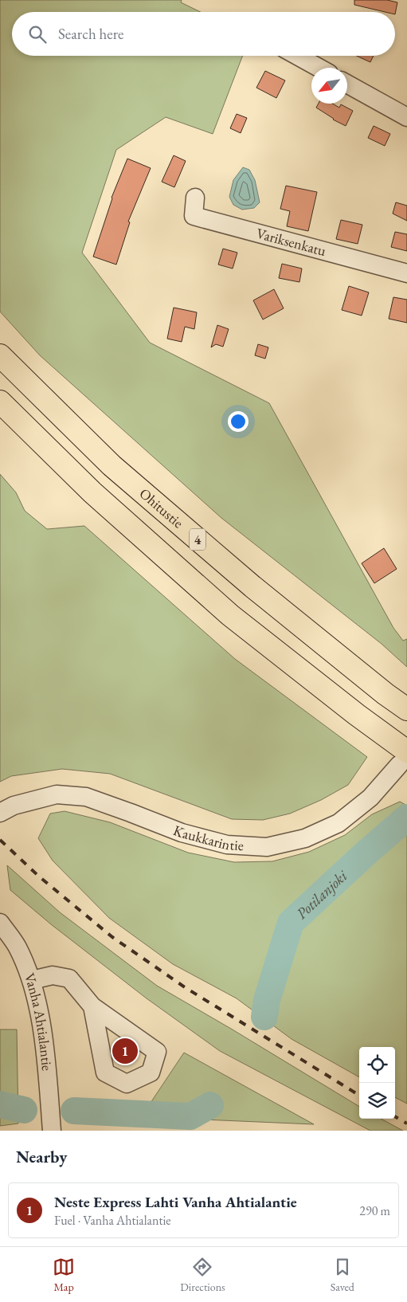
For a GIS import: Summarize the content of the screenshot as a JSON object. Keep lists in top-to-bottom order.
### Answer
{
  "streets": {
    "highway": ["Ohitustie", "4"],
    "street": ["Variksenkatu", "Kaukkarintie", "Vanha Ahtialantie"]
  },
  "water": ["Potilanjoki"],
  "north": "bottom left",
  "page": {
    "search": "Search here",
    "pins": "1",
    "heading": "Nearby",
    "list": [
      {
        "mark": "1",
        "name": "Neste Express Lahti Vanha Ahtialantie",
        "note": "Fuel · Vanha Ahtialantie",
        "value": "290 m"
      }
    ],
    "nav": ["Map", "Directions", "Saved"]
  }
}
